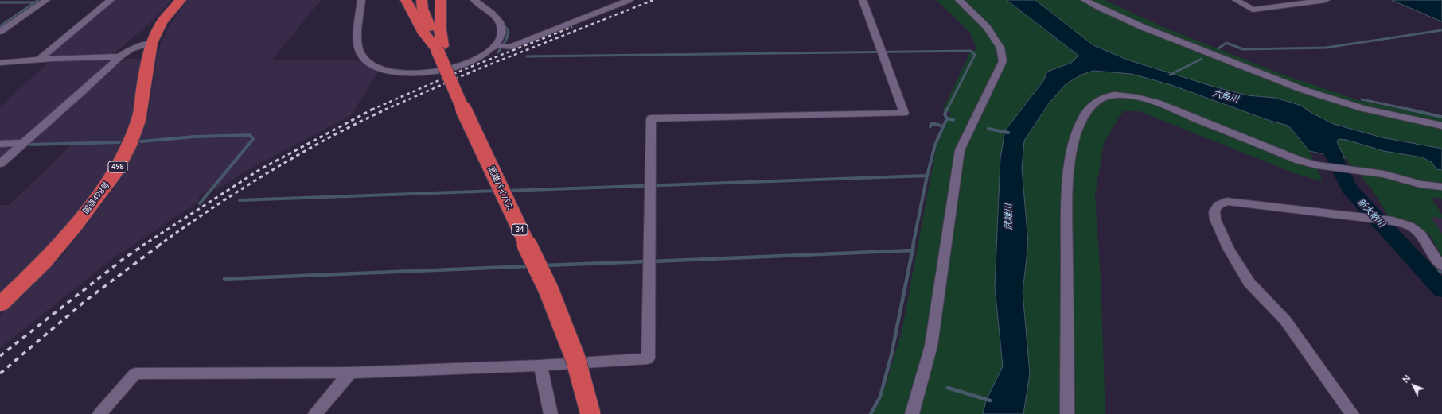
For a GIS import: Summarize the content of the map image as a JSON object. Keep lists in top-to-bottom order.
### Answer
{
  "streets": {
    "highway": [
      "498",
      "武雄バイパス",
      "国道498号",
      "34"
    ]
  },
  "water": ["六角川", "新大納川", "武雄川"],
  "north": "top left"
}
